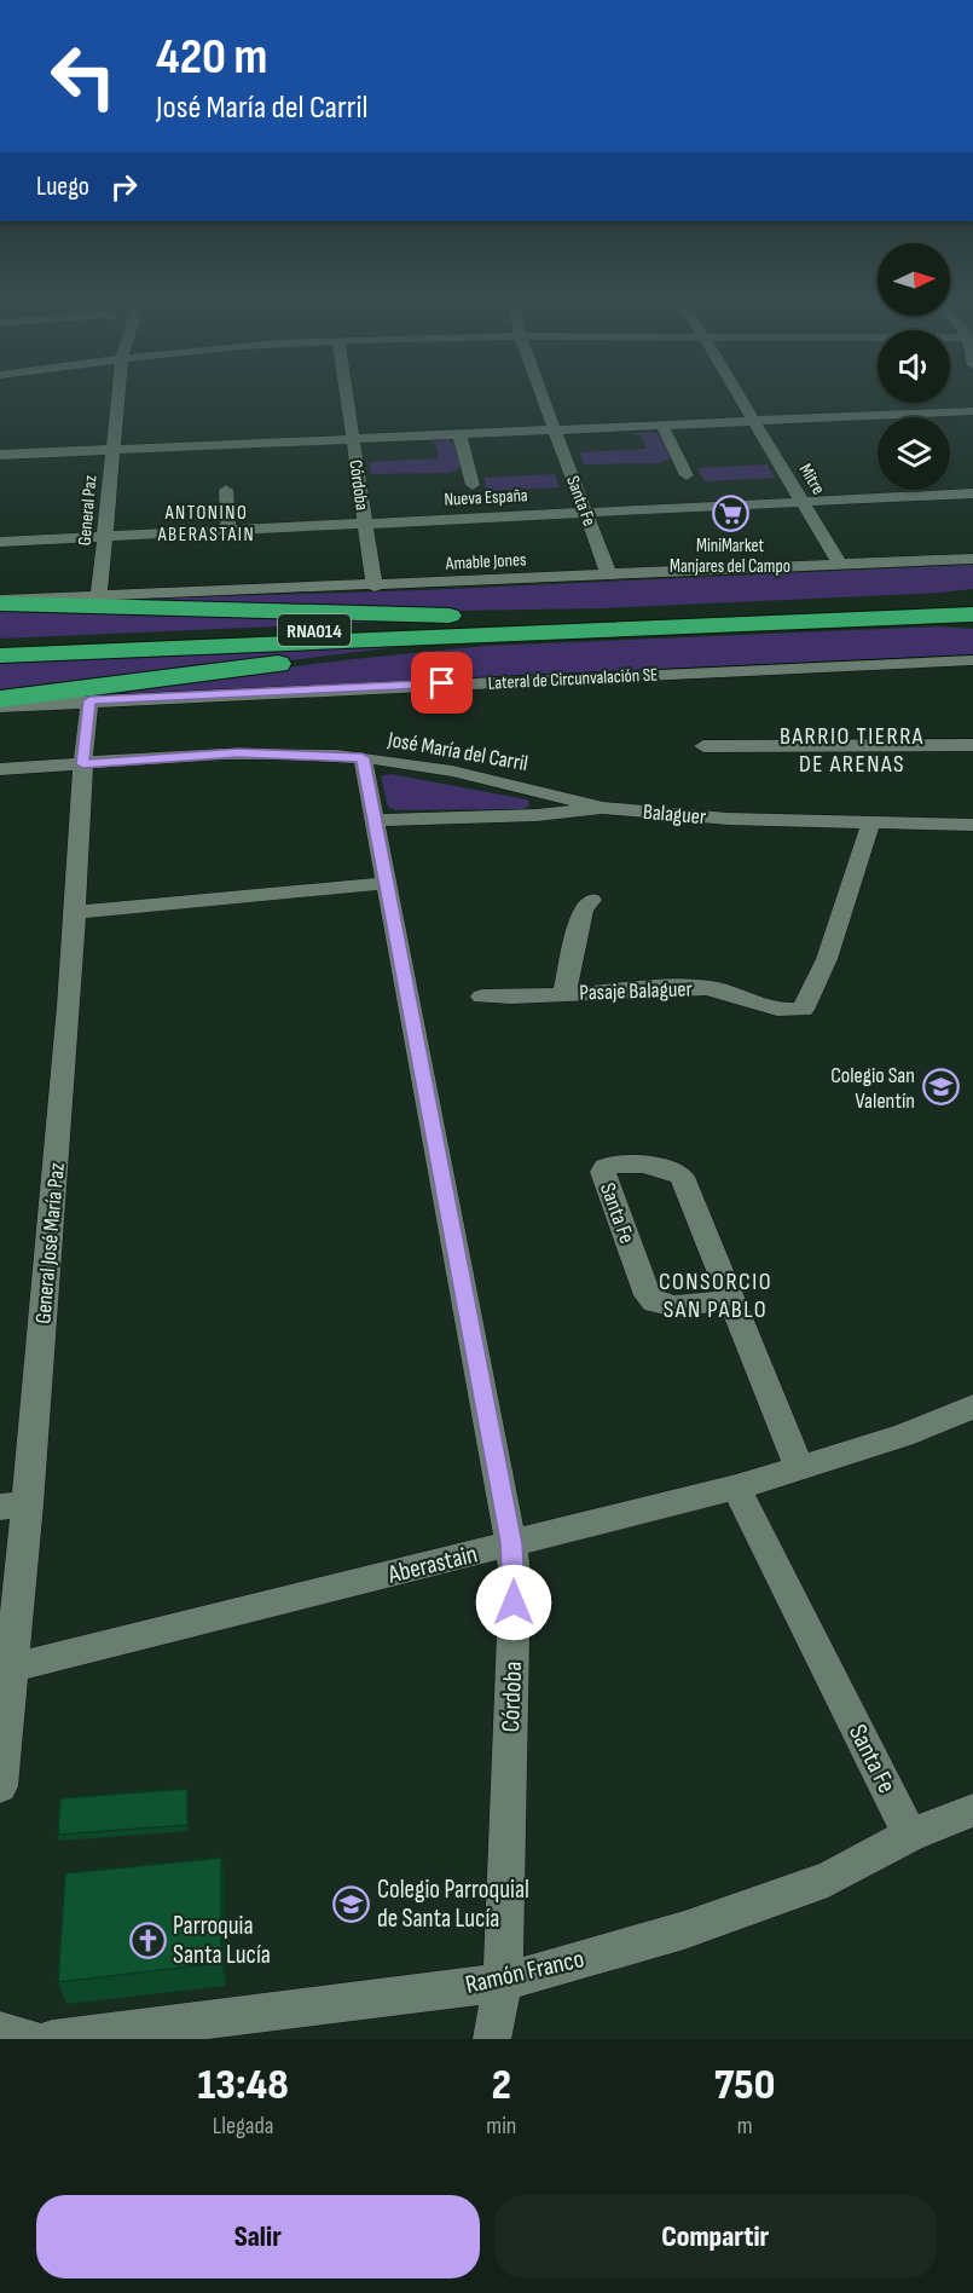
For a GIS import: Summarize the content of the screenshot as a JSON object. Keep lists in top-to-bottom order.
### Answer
{
  "streets": {
    "highway": ["RNA014"],
    "street": [
      "Mitre",
      "Córdoba",
      "Nueva España",
      "Santa Fe",
      "General Paz",
      "Amable Jones",
      "Lateral de Circunvalación SE",
      "José María del Carril",
      "Balaguer",
      "Pasaje Balaguer",
      "General José María Paz",
      "Aberastain",
      "Ramón Franco"
    ]
  },
  "crossings": [
    ["Mitre", "Nueva España"],
    ["Mitre", "Amable Jones"],
    ["Córdoba", "Nueva España"],
    ["Córdoba", "Amable Jones"],
    ["Córdoba", "José María del Carril"],
    ["Córdoba", "Balaguer"],
    ["Córdoba", "Aberastain"],
    ["Córdoba", "Ramón Franco"],
    ["Nueva España", "Santa Fe"],
    ["Nueva España", "General Paz"],
    ["Santa Fe", "Amable Jones"],
    ["Santa Fe", "Aberastain"],
    ["Santa Fe", "Ramón Franco"],
    ["General Paz", "Amable Jones"],
    ["Lateral de Circunvalación SE", "General José María Paz"],
    ["José María del Carril", "Balaguer"],
    ["José María del Carril", "General José María Paz"],
    ["Balaguer", "Pasaje Balaguer"],
    ["General José María Paz", "Aberastain"]
  ],
  "districts": ["ANTONINO ABERASTAIN", "BARRIO TIERRA DE ARENAS", "CONSORCIO SAN PABLO"],
  "places": {
    "supermarket": ["MiniMarket Manjares del Campo"],
    "school or university": ["Colegio San Valentín", "Colegio Parroquial de Santa Lucía"],
    "church": ["Parroquia Santa Lucía"]
  },
  "north": "right",
  "page": {
    "turn": ["420 m", "José María del Carril"],
    "then": "Luego",
    "eta": [
      "13:48",
      "Llegada",
      "2",
      "min",
      "750",
      "m"
    ],
    "buttons": ["Salir", "Compartir"]
  }
}
